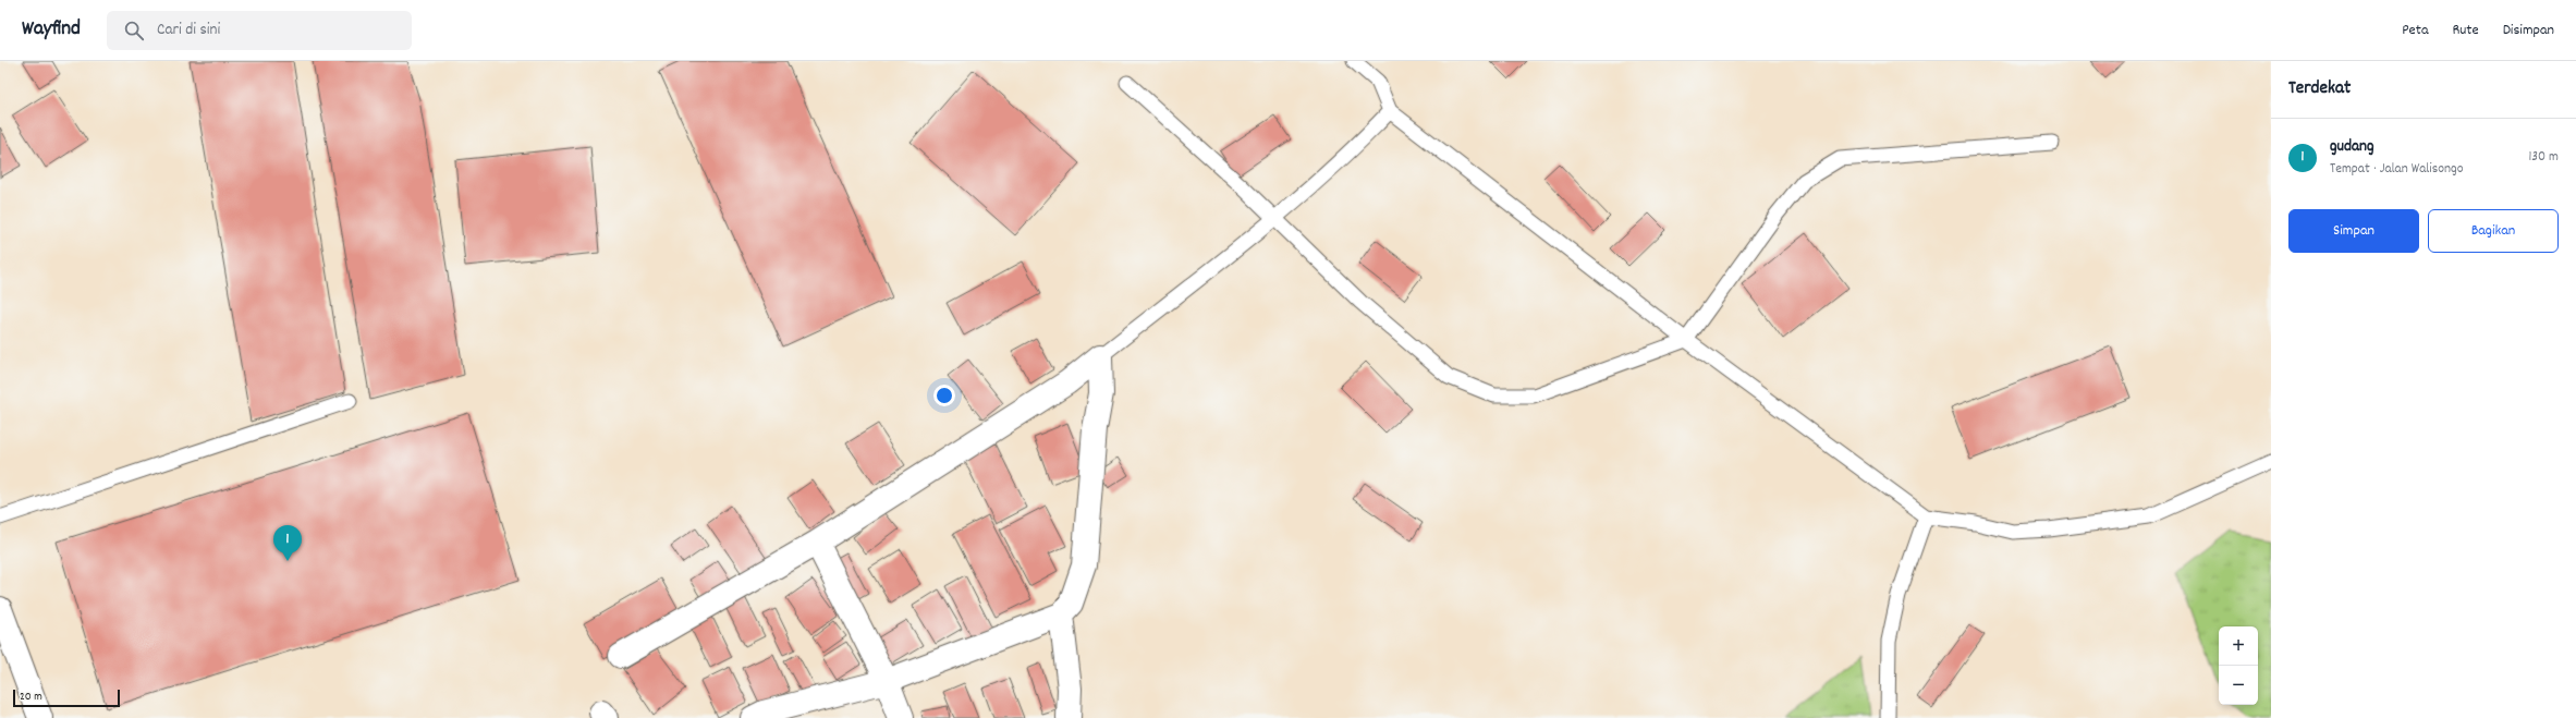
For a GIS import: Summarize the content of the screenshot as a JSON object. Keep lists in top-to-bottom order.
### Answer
{
  "scale_bar": "20 m",
  "page": {
    "header": "Wayfind",
    "search": "Cari di sini",
    "nav": ["Peta", "Rute", "Disimpan"],
    "heading": "Terdekat",
    "list": [
      {
        "mark": "1",
        "name": "gudang",
        "note": "Tempat · Jalan Walisongo",
        "value": "130 m"
      }
    ],
    "buttons": ["Simpan", "Bagikan"],
    "pins": "1",
    "map_buttons": ["+", "−"],
    "scale": "20 m"
  }
}
